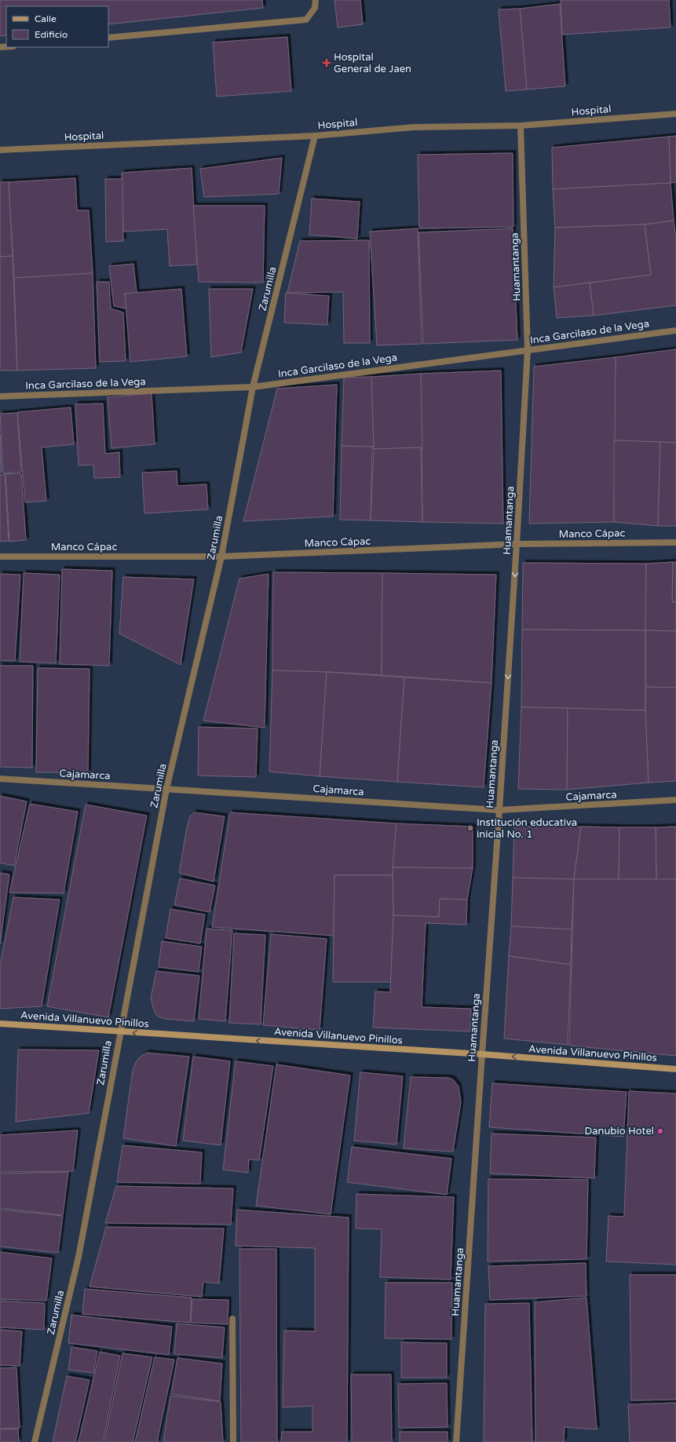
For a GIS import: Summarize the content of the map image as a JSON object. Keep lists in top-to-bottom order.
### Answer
{
  "streets": {
    "street": [
      "Hospital",
      "Huamantanga",
      "Zarumilla",
      "Inca Garcilaso de la Vega",
      "Manco Cápac",
      "Cajamarca",
      "Avenida Villanuevo Pinillos"
    ]
  },
  "crossings": [
    ["Hospital", "Huamantanga"],
    ["Hospital", "Zarumilla"],
    ["Huamantanga", "Inca Garcilaso de la Vega"],
    ["Huamantanga", "Manco Cápac"],
    ["Huamantanga", "Cajamarca"],
    ["Huamantanga", "Avenida Villanuevo Pinillos"],
    ["Zarumilla", "Inca Garcilaso de la Vega"],
    ["Zarumilla", "Manco Cápac"],
    ["Zarumilla", "Cajamarca"],
    ["Zarumilla", "Avenida Villanuevo Pinillos"]
  ],
  "one_way": ["Avenida Villanuevo Pinillos"],
  "places": {
    "health": ["Hospital General de Jaen"],
    "other": ["Institución educativa inicial No. 1", "Danubio Hotel"]
  },
  "legend": ["Calle", "Edificio"]
}
